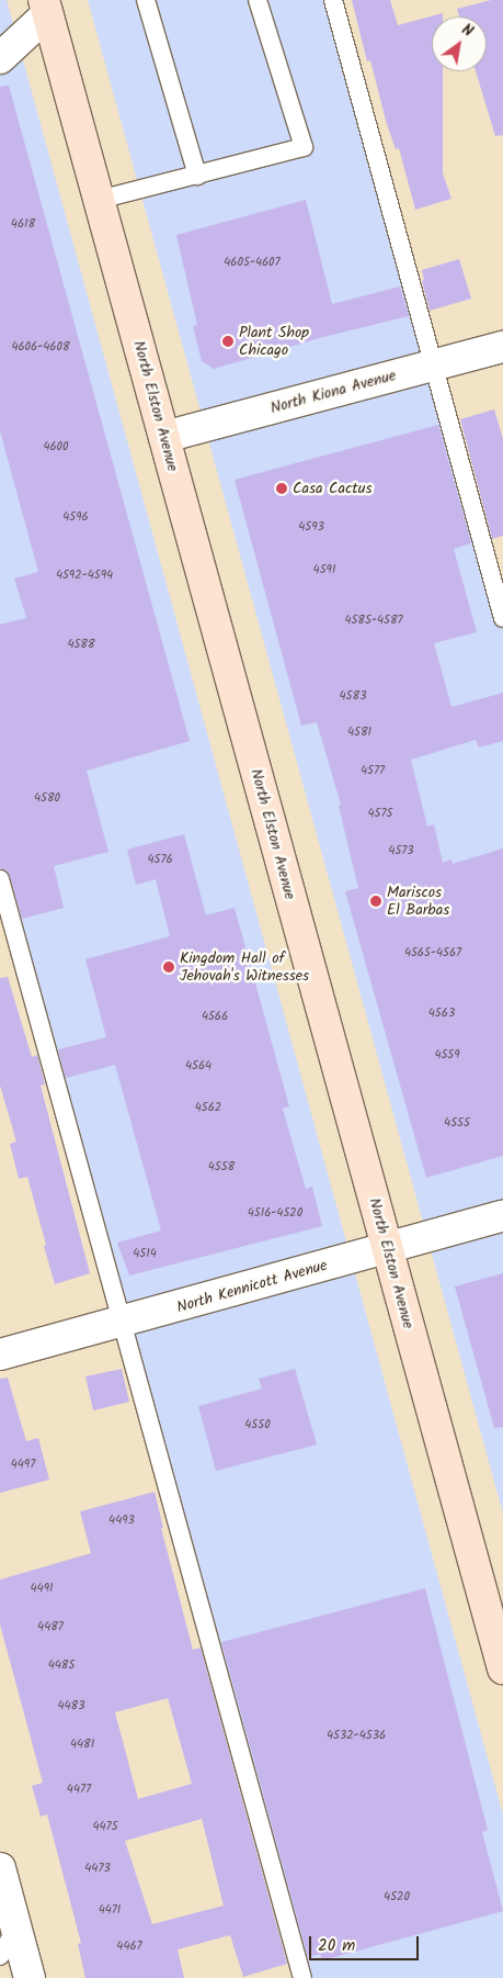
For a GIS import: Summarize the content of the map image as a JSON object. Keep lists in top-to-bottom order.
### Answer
{
  "streets": {
    "main road": ["North Elston Avenue"],
    "street": ["North Kiona Avenue", "North Kennicott Avenue"]
  },
  "crossings": [
    ["North Kiona Avenue", "North Elston Avenue"],
    ["North Elston Avenue", "North Kennicott Avenue"]
  ],
  "places": [
    "Plant Shop Chicago",
    "Casa Cactus",
    "Mariscos El Barbas",
    "Kingdom Hall of Jehovah's Witnesses"
  ],
  "house_numbers": [
    "4618",
    "4605-4607",
    "4606-4608",
    "4600",
    "4596",
    "4593",
    "4591",
    "4592-4594",
    "4585-4587",
    "4588",
    "4583",
    "4581",
    "4577",
    "4580",
    "4575",
    "4573",
    "4576",
    "4565-4567",
    "4563",
    "4566",
    "4559",
    "4564",
    "4562",
    "4555",
    "4558",
    "4516-4520",
    "4514",
    "4550",
    "4497",
    "4493",
    "4491",
    "4487",
    "4485",
    "4483",
    "4532-4536",
    "4481",
    "4477",
    "4475",
    "4473",
    "4520",
    "4471",
    "4467"
  ],
  "scale_bar": "20 m",
  "north": "top right"
}
